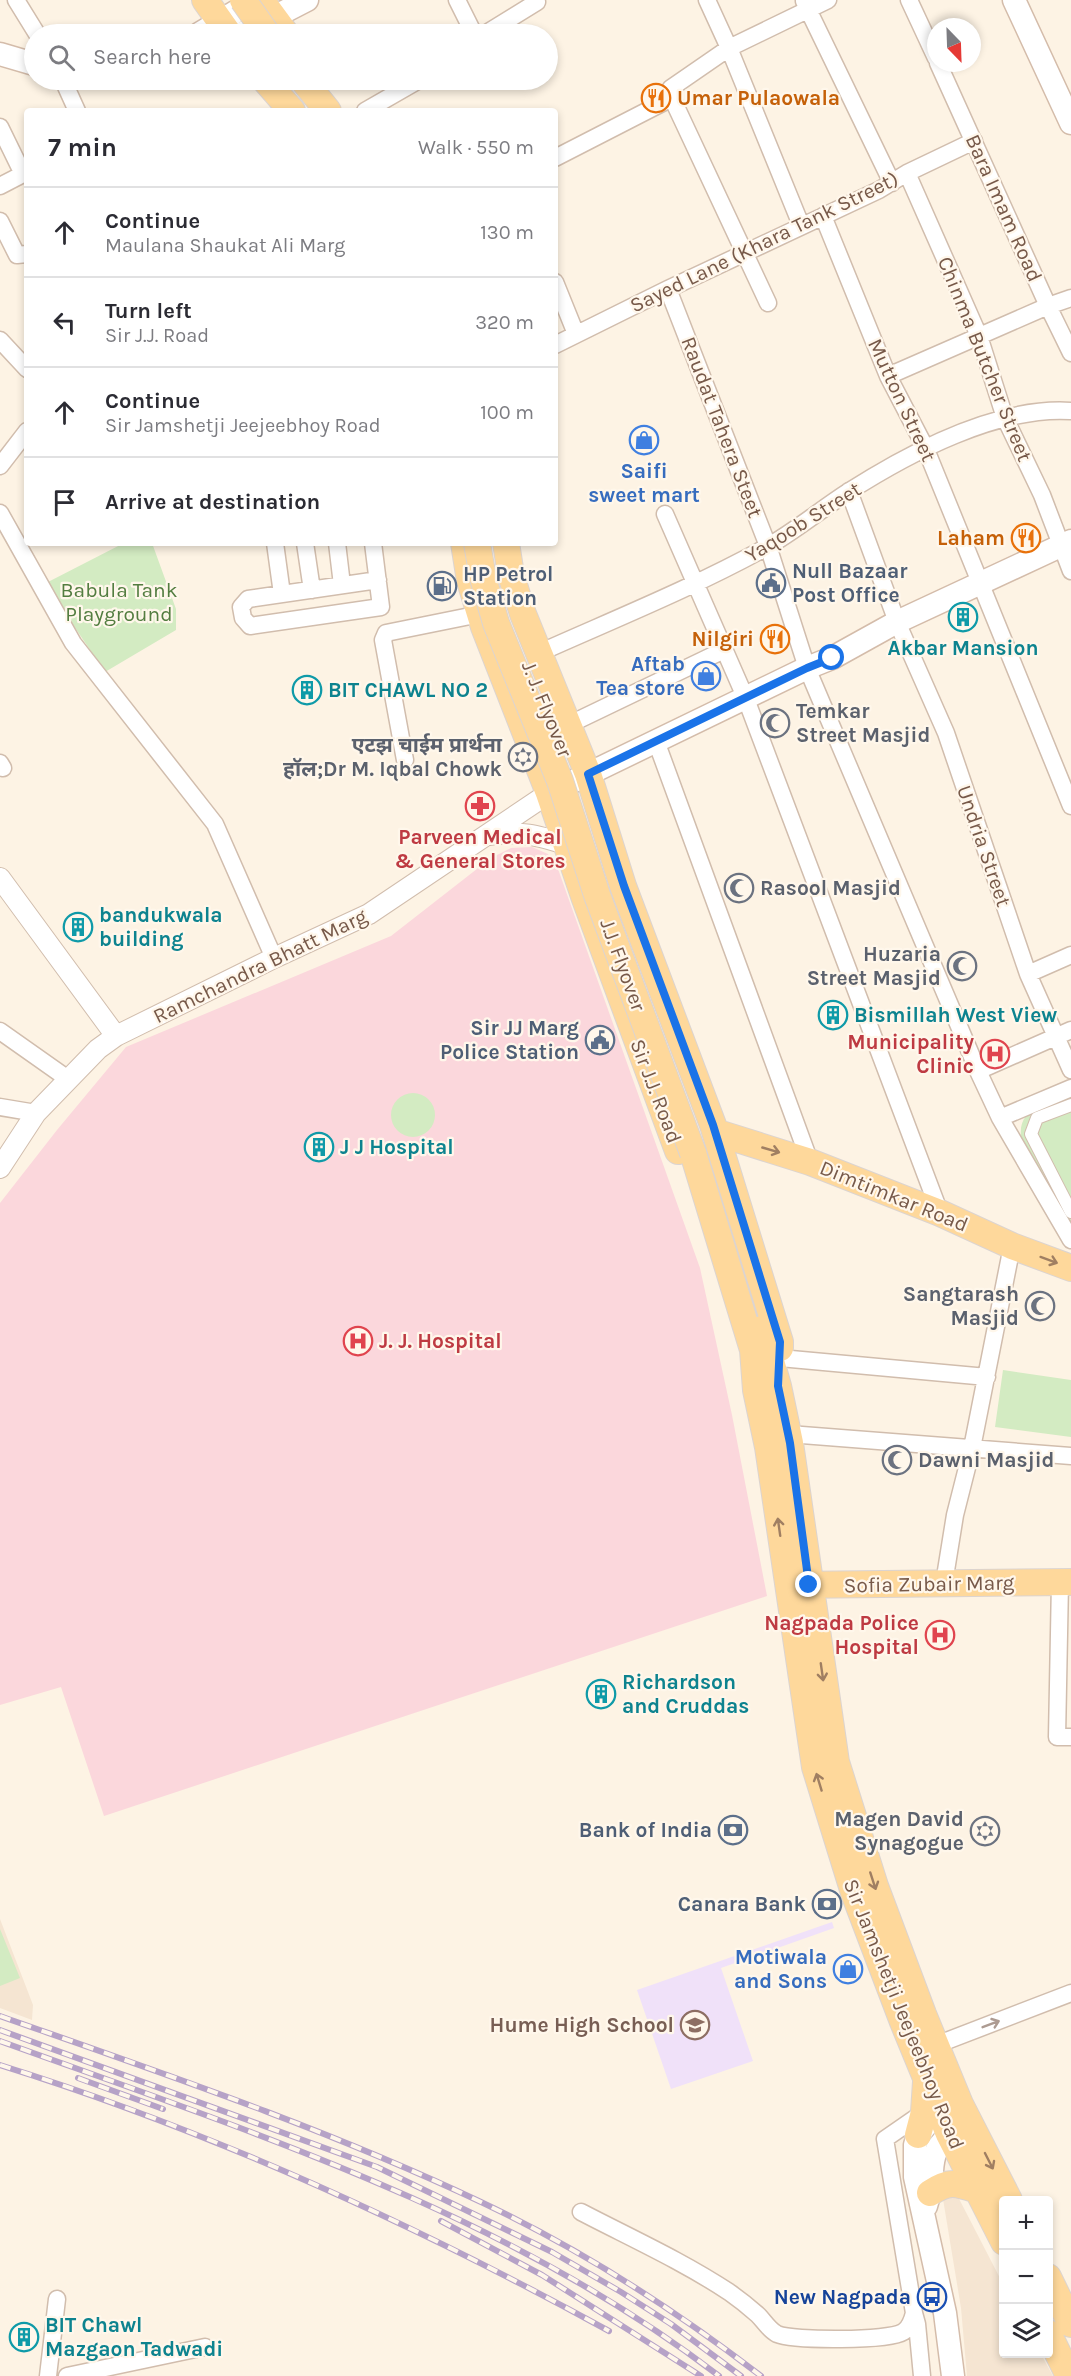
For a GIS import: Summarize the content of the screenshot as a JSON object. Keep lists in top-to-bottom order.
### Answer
{
  "streets": {
    "main road": [
      "J. J. Flyover",
      "J.J. Flyover",
      "Sir J.J. Road",
      "Dimtimkar Road",
      "Sofia Zubair Marg",
      "Sir Jamshetji Jeejeebhoy Road"
    ],
    "street": [
      "Bara Imam Road",
      "Sayed Lane (Khara Tank Street)",
      "Chinma Butcher Street",
      "Mutton Street",
      "Raudat Tahera Steet",
      "Yaqoob Street",
      "Undria Street",
      "Ramchandra Bhatt Marg"
    ]
  },
  "crossings": [
    ["Bara Imam Road", "Sayed Lane (Khara Tank Street)"],
    ["Sayed Lane (Khara Tank Street)", "Chinma Butcher Street"],
    ["Sayed Lane (Khara Tank Street)", "Mutton Street"],
    ["Sayed Lane (Khara Tank Street)", "Raudat Tahera Steet"],
    ["Chinma Butcher Street", "Yaqoob Street"],
    ["Mutton Street", "Yaqoob Street"],
    ["Raudat Tahera Steet", "Yaqoob Street"],
    ["Yaqoob Street", "Undria Street"],
    ["Yaqoob Street", "Sir J.J. Road"],
    ["J. J. Flyover", "J.J. Flyover"],
    ["J. J. Flyover", "Sir J.J. Road"],
    ["J. J. Flyover", "Dimtimkar Road"],
    ["J. J. Flyover", "Sir Jamshetji Jeejeebhoy Road"],
    ["J.J. Flyover", "Sir J.J. Road"],
    ["J.J. Flyover", "Dimtimkar Road"],
    ["Ramchandra Bhatt Marg", "Sir J.J. Road"],
    ["Sir J.J. Road", "Dimtimkar Road"],
    ["Sir J.J. Road", "Sir Jamshetji Jeejeebhoy Road"],
    ["Sofia Zubair Marg", "Sir Jamshetji Jeejeebhoy Road"]
  ],
  "one_way": ["Dimtimkar Road"],
  "parks": ["Babula Tank Playground"],
  "places": {
    "restaurant": ["Umar Pulaowala", "Laham", "Nilgiri"],
    "shop": ["Saifi sweet mart", "Aftab Tea store", "Motiwala and Sons"],
    "public building": ["Null Bazaar Post Office", "Sir JJ Marg Police Station"],
    "fuel station": ["HP Petrol Station"],
    "building": [
      "Akbar Mansion",
      "BIT CHAWL NO 2",
      "bandukwala building",
      "Bismillah West View",
      "J J Hospital",
      "Richardson and Cruddas",
      "BIT Chawl Mazgaon Tadwadi"
    ],
    "mosque": [
      "Temkar Street Masjid",
      "Rasool Masjid",
      "Huzaria Street Masjid",
      "Sangtarash Masjid",
      "Dawni Masjid"
    ],
    "synagogue": ["एटझ चाईम प्रार्थना हॉल;Dr M. Iqbal Chowk", "Magen David Synagogue"],
    "pharmacy": ["Parveen Medical & General Stores"],
    "hospital": ["Municipality Clinic", "J. J. Hospital", "Nagpada Police Hospital"],
    "bank": ["Bank of India", "Canara Bank"],
    "school or university": ["Hume High School"],
    "bus stop": ["New Nagpada"]
  },
  "north": "bottom right",
  "page": {
    "search": "Search here",
    "heading": ["7 min", "Walk · 550 m"],
    "list": [
      ["Continue", "Maulana Shaukat Ali Marg", "130 m"],
      ["Turn left", "Sir J.J. Road", "320 m"],
      ["Continue", "Sir Jamshetji Jeejeebhoy Road", "100 m"],
      "Arrive at destination"
    ],
    "map_buttons": ["+", "−"]
  }
}
